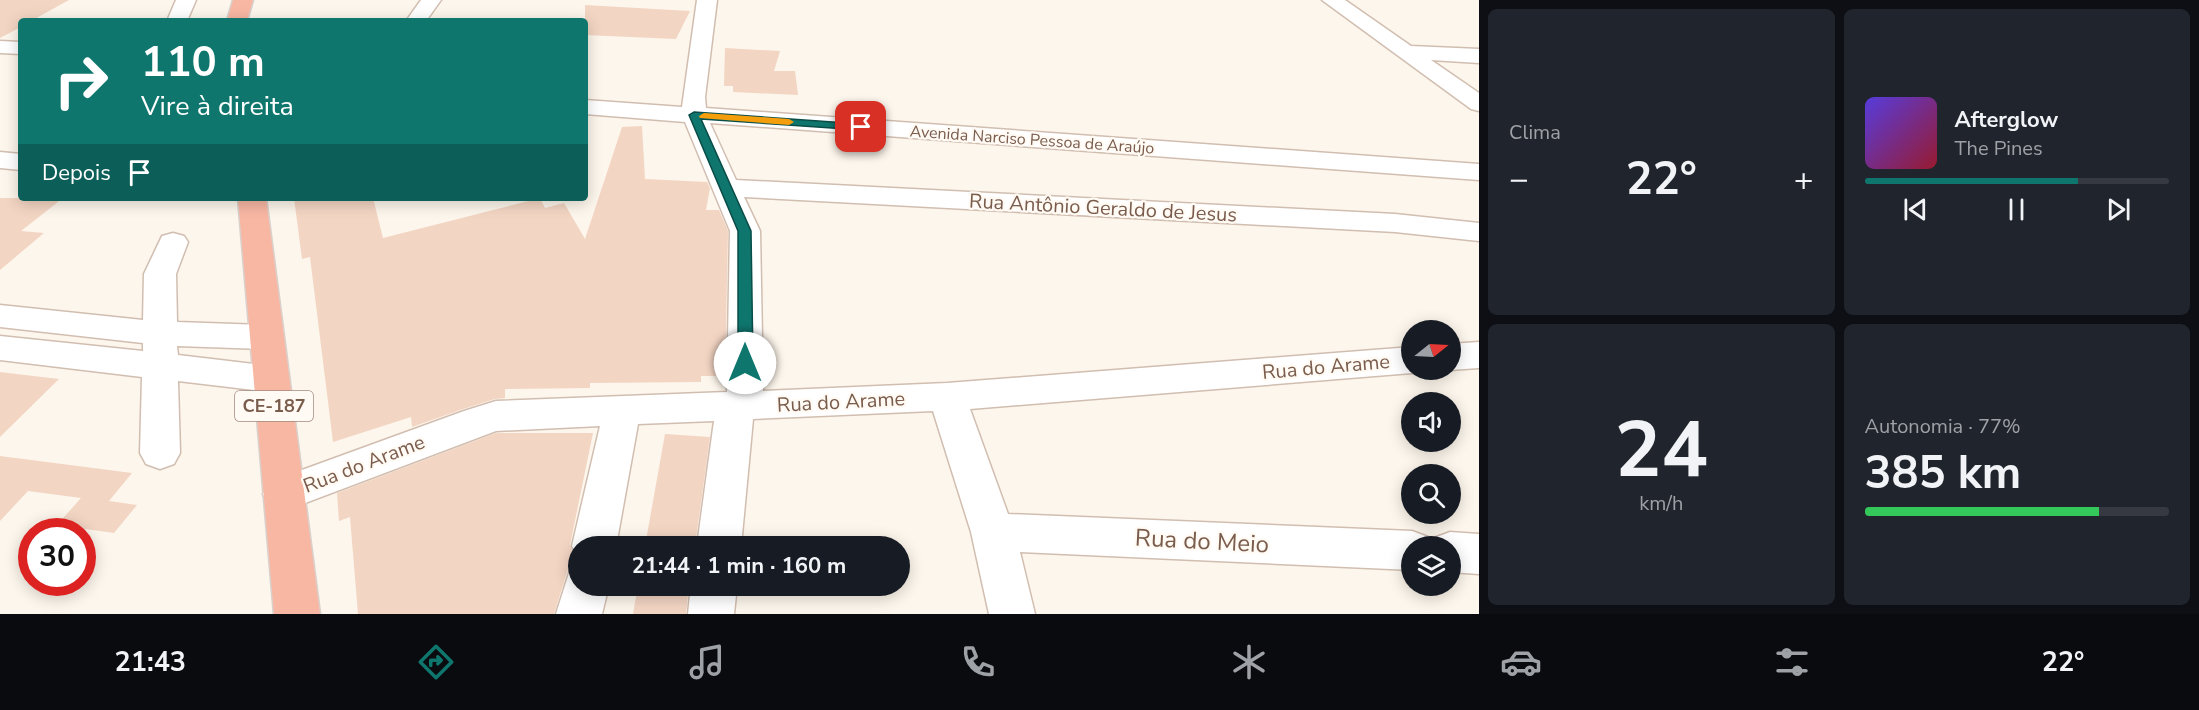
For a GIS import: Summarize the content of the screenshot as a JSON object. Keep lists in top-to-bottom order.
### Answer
{
  "streets": {
    "highway": ["CE-187"],
    "street": [
      "Avenida Narciso Pessoa de Araújo",
      "Rua Antônio Geraldo de Jesus",
      "Rua do Arame",
      "Rua do Meio"
    ]
  },
  "crossings": [
    ["Rua do Arame", "CE-187"]
  ],
  "north": "right",
  "page": {
    "tile": [
      "Clima",
      ["24", "km/h"],
      ["Autonomia · 77%", "385 km"]
    ],
    "turn": ["110 m", "Vire à direita"],
    "song": ["Afterglow", "The Pines"],
    "then": "Depois",
    "heat": ["−", "22°", "+"],
    "limit": "30",
    "trip": "21:44 · 1 min · 160 m",
    "tabs": ["21:43", "22°"]
  }
}
